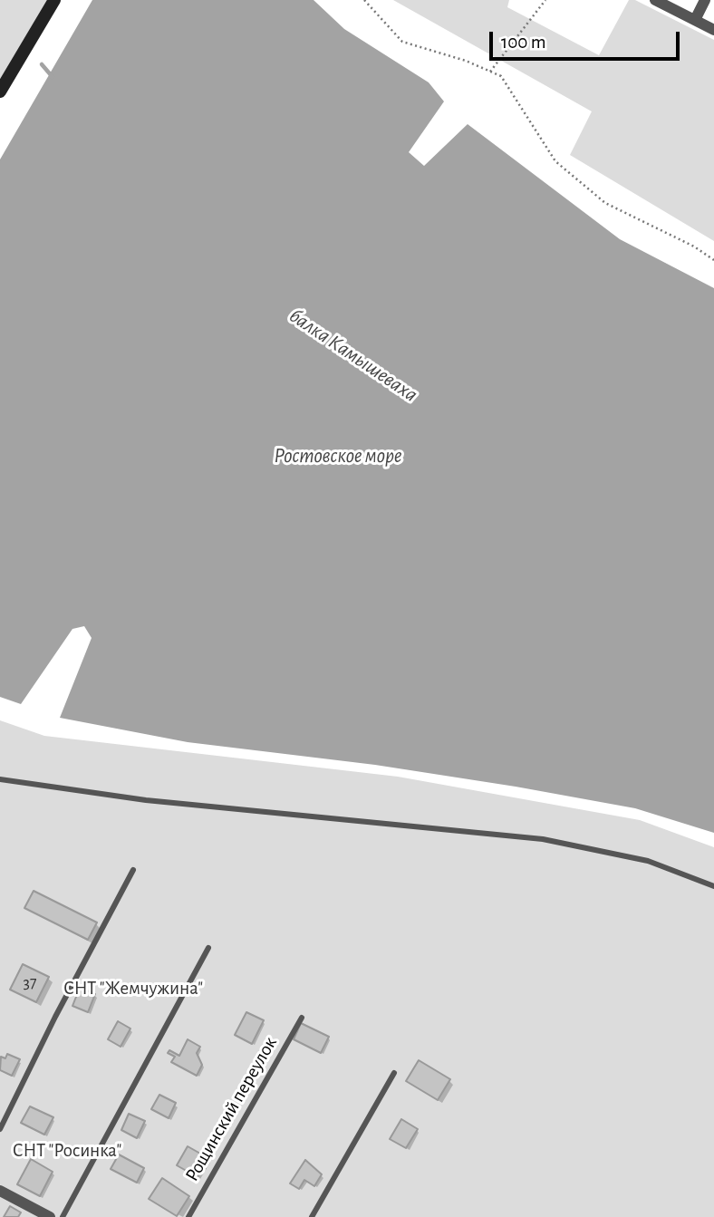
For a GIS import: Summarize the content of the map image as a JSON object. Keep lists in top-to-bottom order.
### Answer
{
  "streets": {
    "lane": ["Рощинский переулок"]
  },
  "water": ["балка Камышеваха", "Ростовское море"],
  "parks": ["СНТ \"Жемчужина\"", "СНТ \"Росинка\""],
  "house_numbers": ["37"],
  "scale_bar": "100 m"
}
